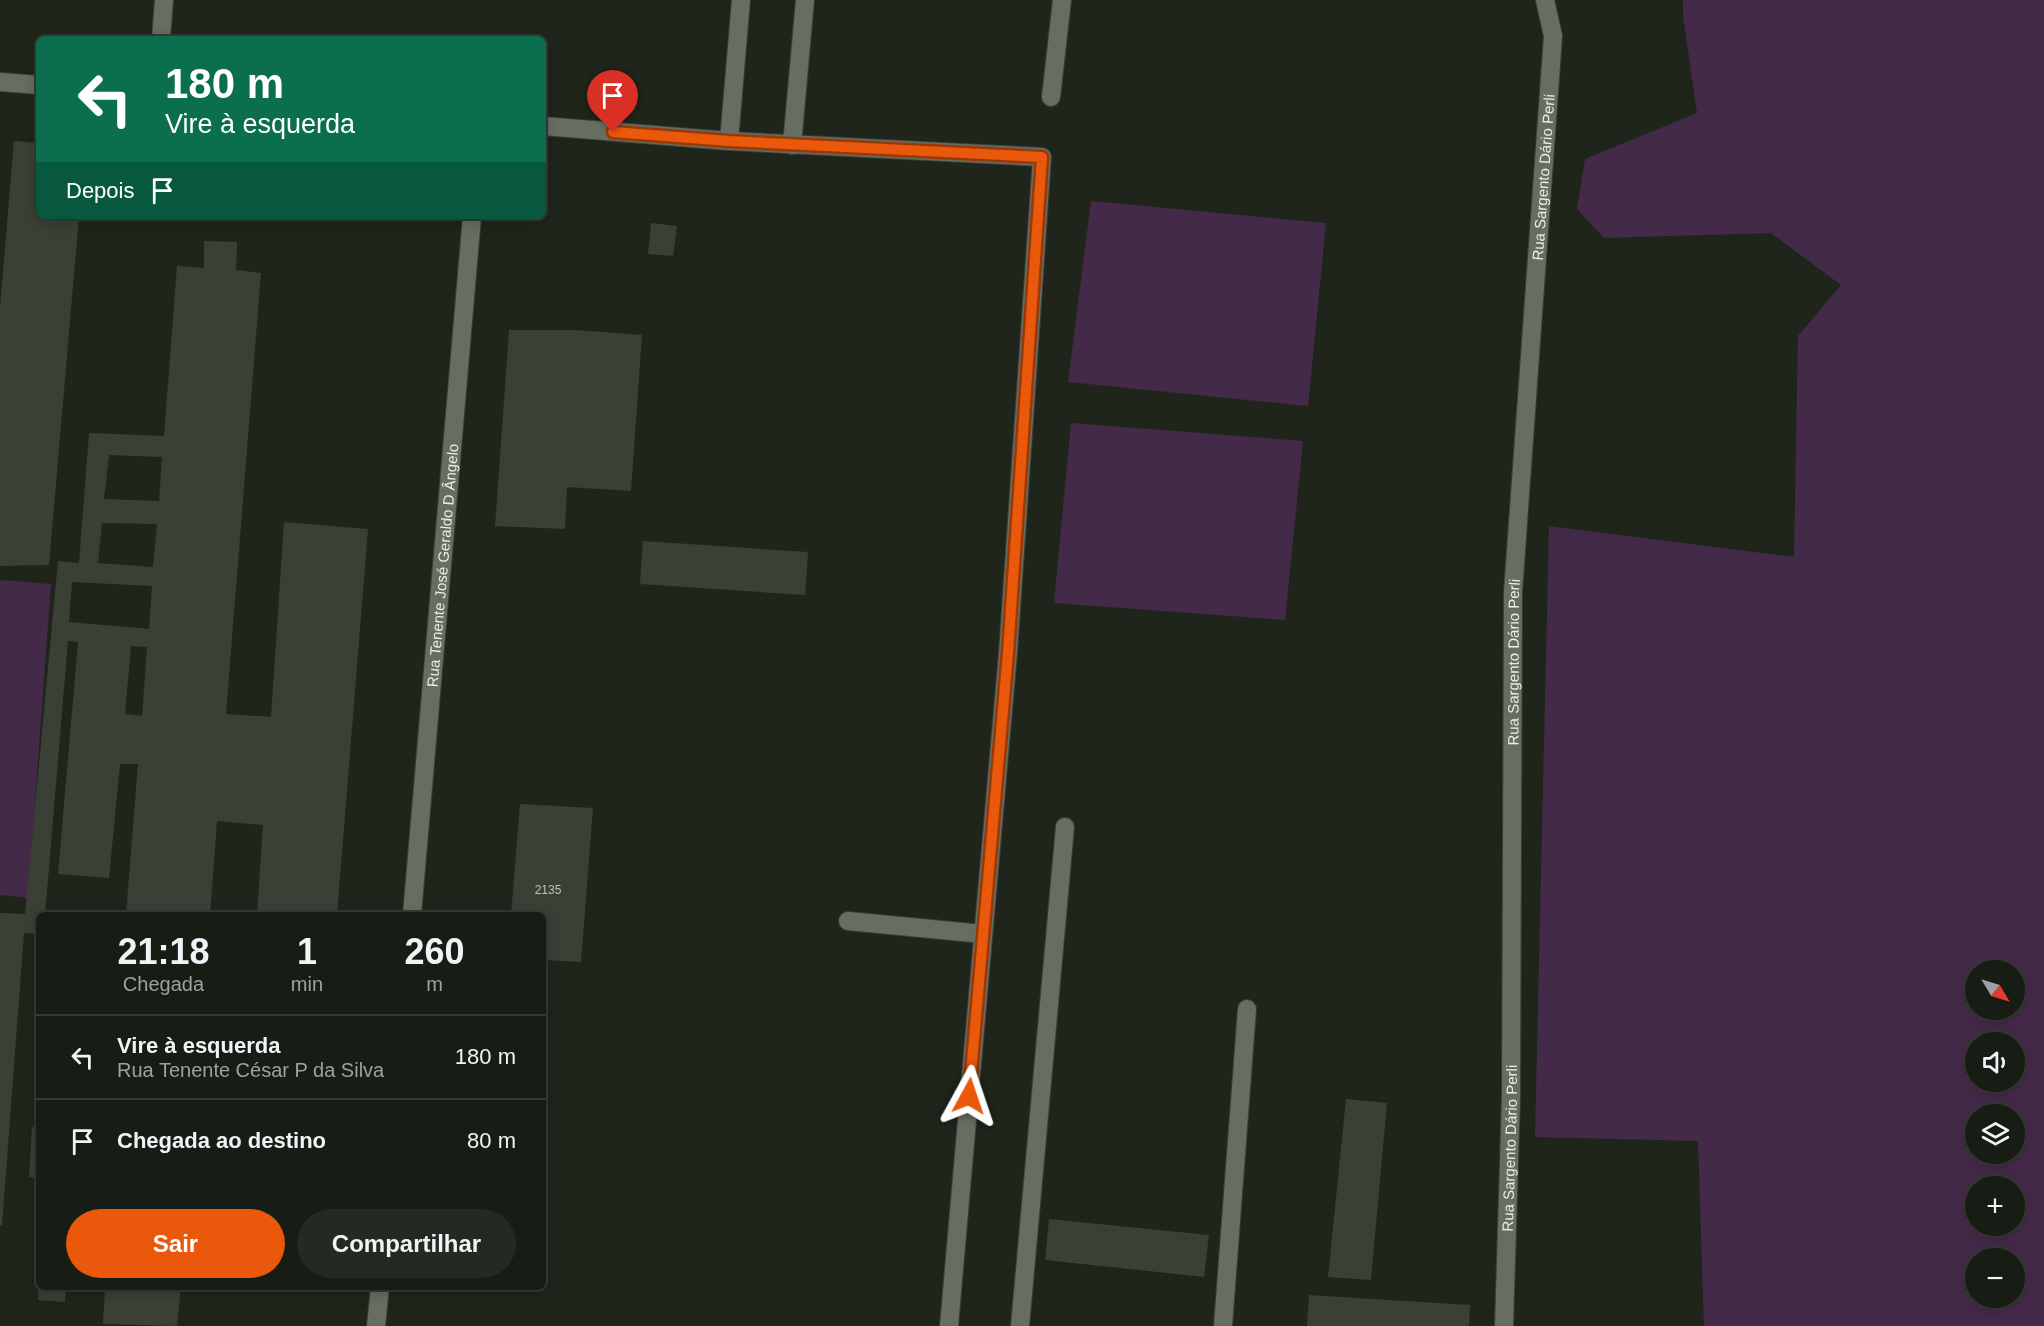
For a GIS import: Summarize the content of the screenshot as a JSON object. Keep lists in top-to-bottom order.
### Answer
{
  "streets": {
    "street": ["Rua Sargento Dário Perli", "Rua Tenente José Geraldo D Ângelo"]
  },
  "house_numbers": ["2135"],
  "north": "bottom right",
  "page": {
    "turn": ["180 m", "Vire à esquerda"],
    "then": "Depois",
    "eta": [
      "21:18",
      "Chegada",
      "1",
      "min",
      "260",
      "m"
    ],
    "map_buttons": ["+", "−"],
    "list": [
      {
        "name": "Vire à esquerda",
        "note": "Rua Tenente César P da Silva",
        "value": "180 m"
      },
      {
        "name": "Chegada ao destino",
        "value": "80 m"
      }
    ],
    "buttons": ["Sair", "Compartilhar"]
  }
}
